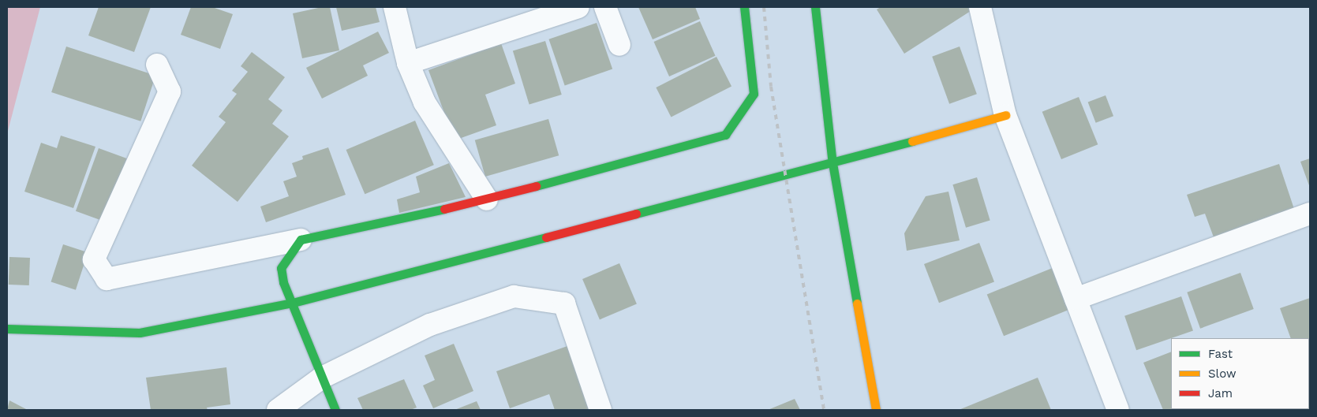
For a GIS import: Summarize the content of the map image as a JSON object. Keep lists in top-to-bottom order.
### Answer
{
  "legend": ["Fast", "Slow", "Jam"]
}
